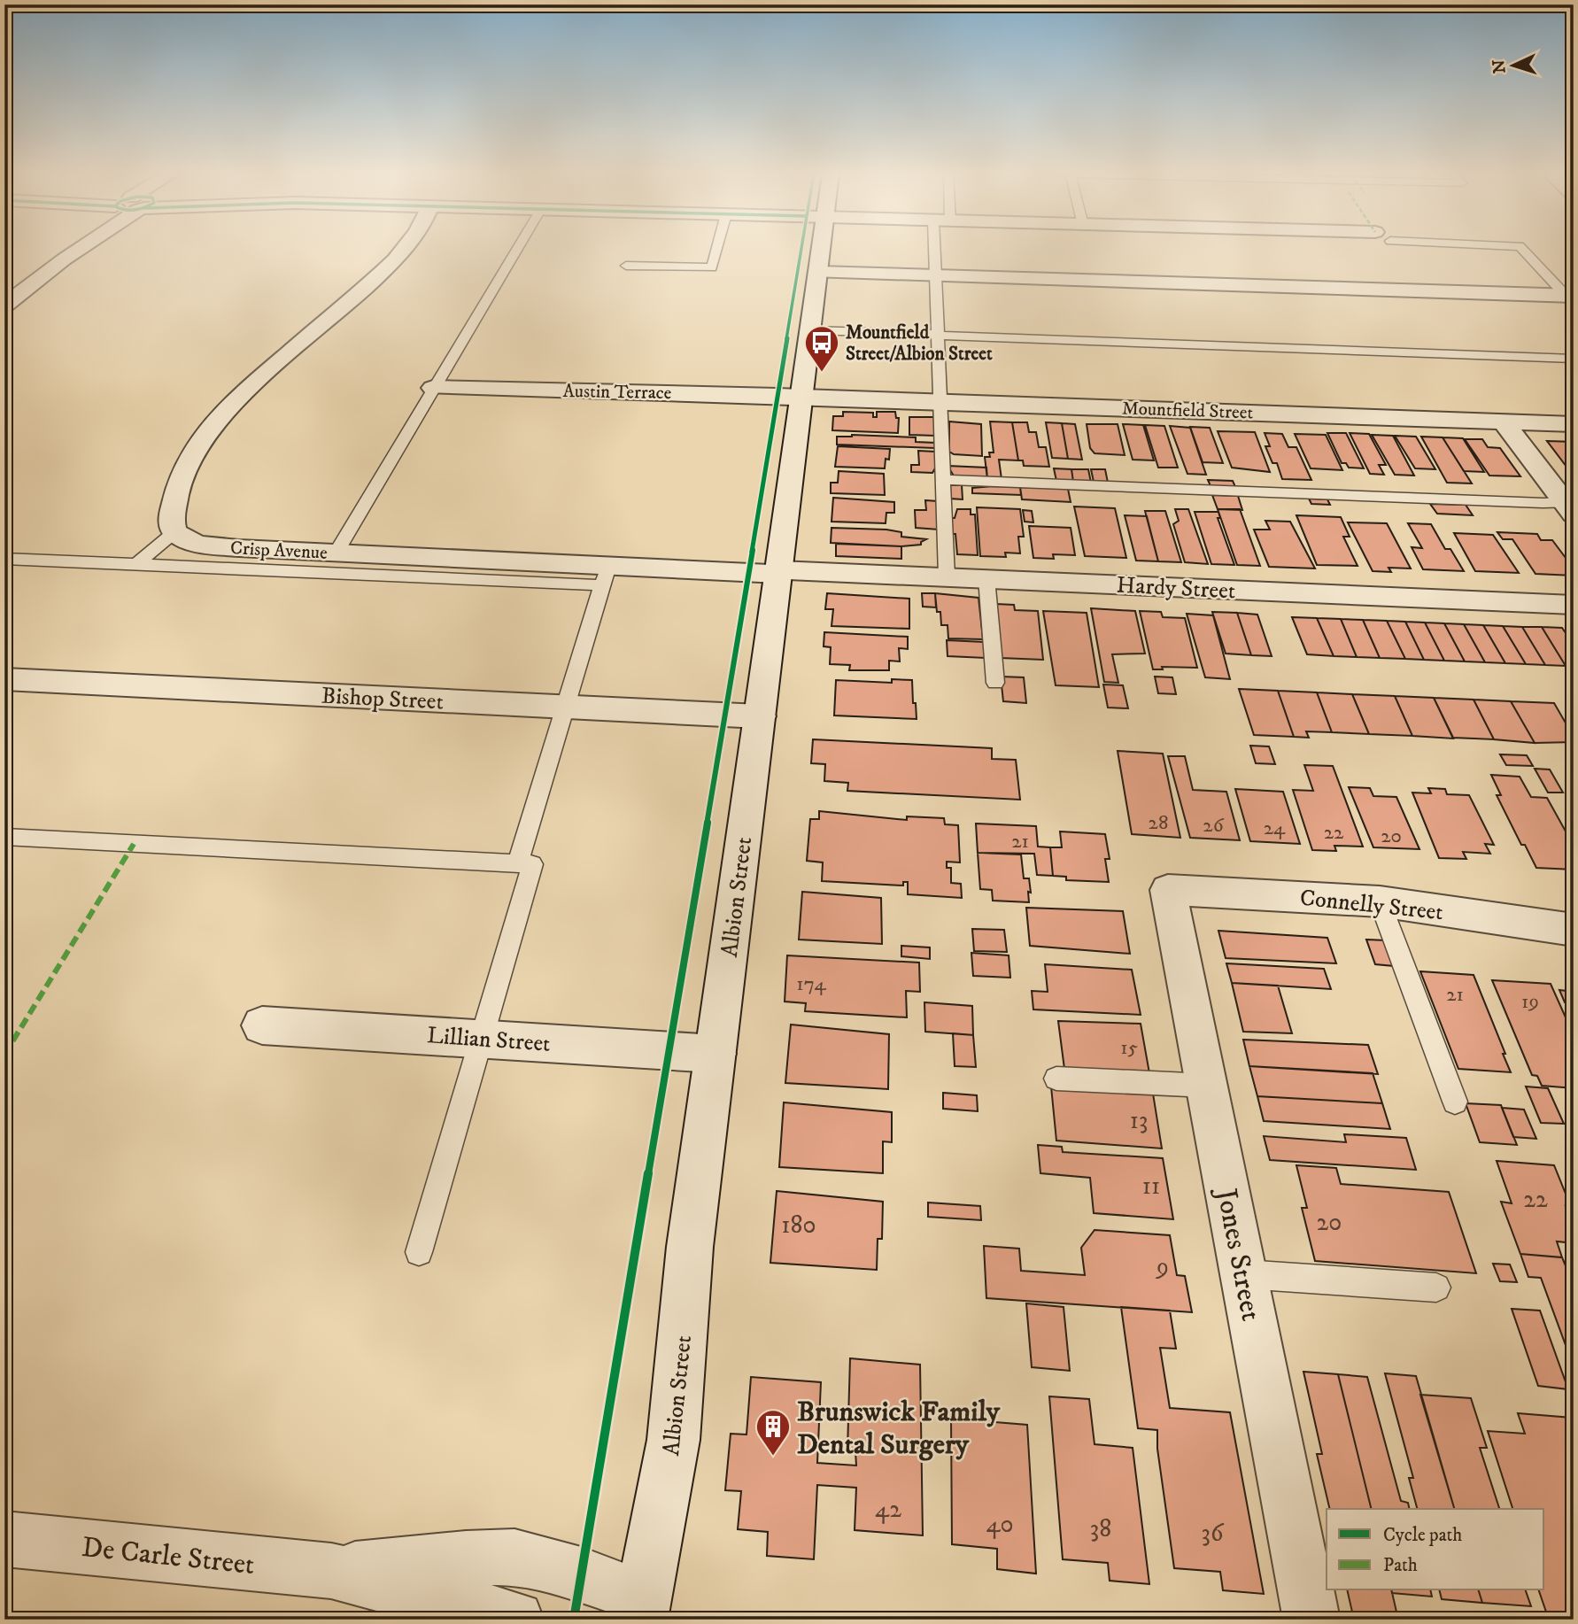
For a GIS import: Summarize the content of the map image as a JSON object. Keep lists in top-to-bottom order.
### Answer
{
  "streets": {
    "street": [
      "Austin Terrace",
      "Mountfield Street",
      "Crisp Avenue",
      "Hardy Street",
      "Bishop Street",
      "Albion Street",
      "Connelly Street",
      "Lillian Street",
      "Jones Street",
      "De Carle Street"
    ]
  },
  "crossings": [
    ["Austin Terrace", "Mountfield Street"],
    ["Austin Terrace", "Albion Street"],
    ["Mountfield Street", "Albion Street"],
    ["Crisp Avenue", "Hardy Street"],
    ["Crisp Avenue", "Albion Street"],
    ["Hardy Street", "Albion Street"],
    ["Bishop Street", "Albion Street"],
    ["Albion Street", "Lillian Street"],
    ["Albion Street", "De Carle Street"],
    ["Connelly Street", "Jones Street"]
  ],
  "places": {
    "bus stop": ["Mountfield Street/Albion Street"],
    "building": ["Brunswick Family Dental Surgery"]
  },
  "house_numbers": [
    "28",
    "26",
    "24",
    "22",
    "20",
    "21",
    "174",
    "21",
    "19",
    "15",
    "13",
    "11",
    "22",
    "20",
    "180",
    "9",
    "42",
    "40",
    "38",
    "36"
  ],
  "legend": ["Cycle path", "Path"],
  "north": "left"
}
